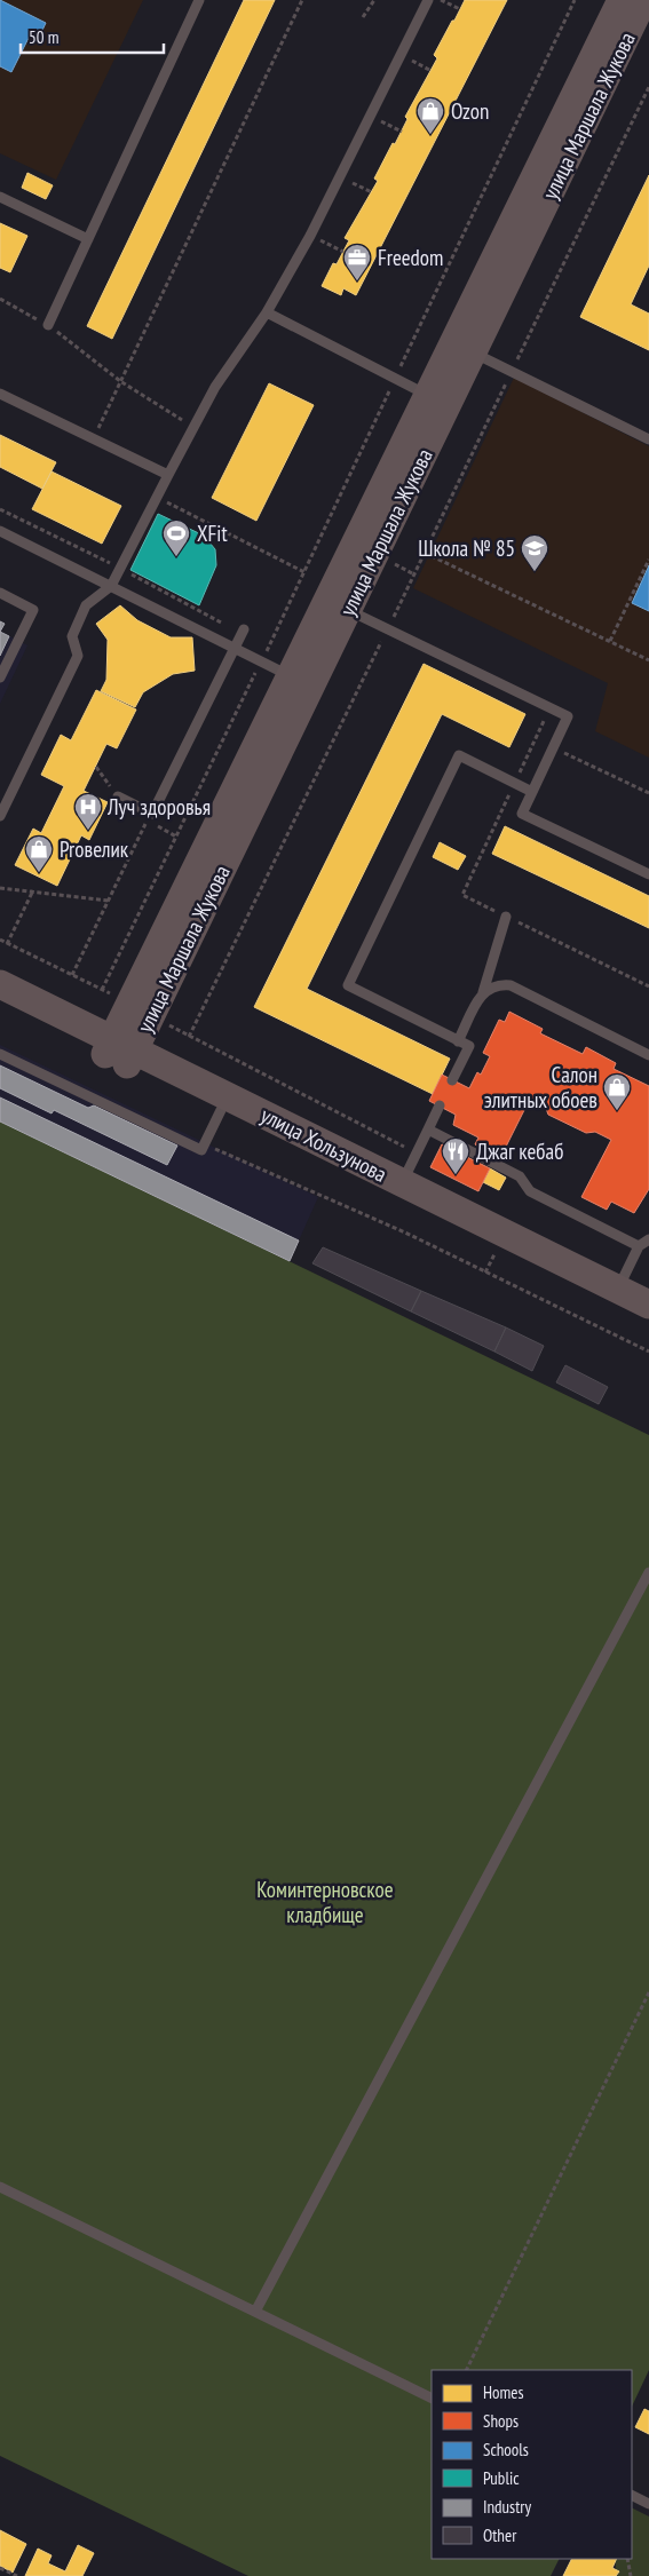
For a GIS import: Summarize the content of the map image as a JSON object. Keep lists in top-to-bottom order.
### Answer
{
  "streets": {
    "street": ["улица Маршала Жукова", "улица Хользунова"]
  },
  "crossings": [
    ["улица Маршала Жукова", "улица Хользунова"]
  ],
  "parks": ["Коминтерновское кладбище"],
  "places": {
    "shop": ["Ozon", "Proвелик", "Салон элитных обоев"],
    "office": ["Freedom"],
    "sports": ["XFit"],
    "school or university": ["Школа № 85"],
    "hospital": ["Луч здоровья"],
    "restaurant": ["Джаг кебаб"]
  },
  "legend": [
    "Homes",
    "Shops",
    "Schools",
    "Public",
    "Industry",
    "Other"
  ],
  "scale_bar": "50 m"
}
